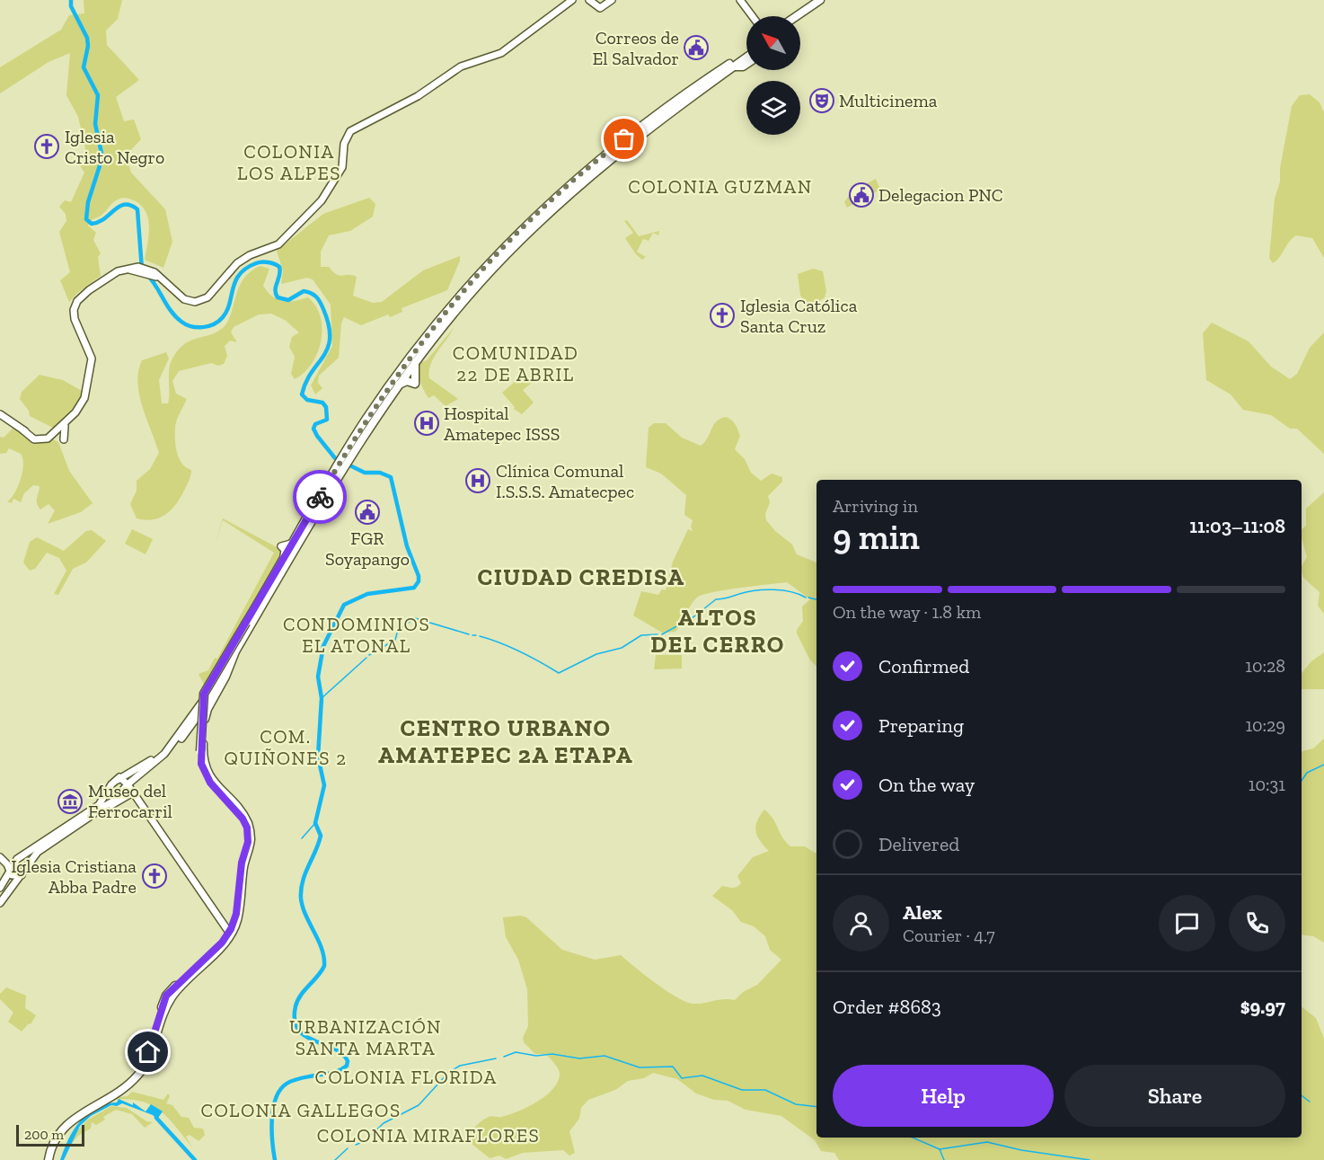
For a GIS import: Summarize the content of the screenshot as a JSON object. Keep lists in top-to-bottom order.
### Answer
{
  "districts": [
    "COLONIA LOS ALPES",
    "COLONIA GUZMAN",
    "COMUNIDAD 22 DE ABRIL",
    "CIUDAD CREDISA",
    "ALTOS DEL CERRO",
    "CONDOMINIOS EL ATONAL",
    "CENTRO URBANO AMATEPEC 2A ETAPA",
    "COM. QUIÑONES 2",
    "URBANIZACIÓN SANTA MARTA",
    "COLONIA FLORIDA",
    "COLONIA GALLEGOS",
    "COLONIA MIRAFLORES"
  ],
  "places": {
    "public building": ["Correos de El Salvador", "Delegacion PNC", "FGR Soyapango"],
    "theatre": ["Multicinema"],
    "church": ["Iglesia Cristo Negro", "Iglesia Católica Santa Cruz", "Iglesia Cristiana Abba Padre"],
    "hospital": ["Hospital Amatepec ISSS", "Clínica Comunal I.S.S.S. Amatecpec"],
    "museum": ["Museo del Ferrocarril"]
  },
  "scale_bar": "200 m",
  "north": "top left",
  "page": {
    "heading": ["9 min", "Arriving in", "11:03–11:08"],
    "panel": [
      "Alex",
      "Courier · 4.7",
      "Order #8683",
      "$9.97"
    ],
    "bar": "On the way · 1.8 km",
    "list": [
      ["Confirmed", "10:28"],
      ["Preparing", "10:29"],
      ["On the way", "10:31"],
      "Delivered"
    ],
    "buttons": ["Help", "Share"],
    "scale": "200 m"
  }
}
